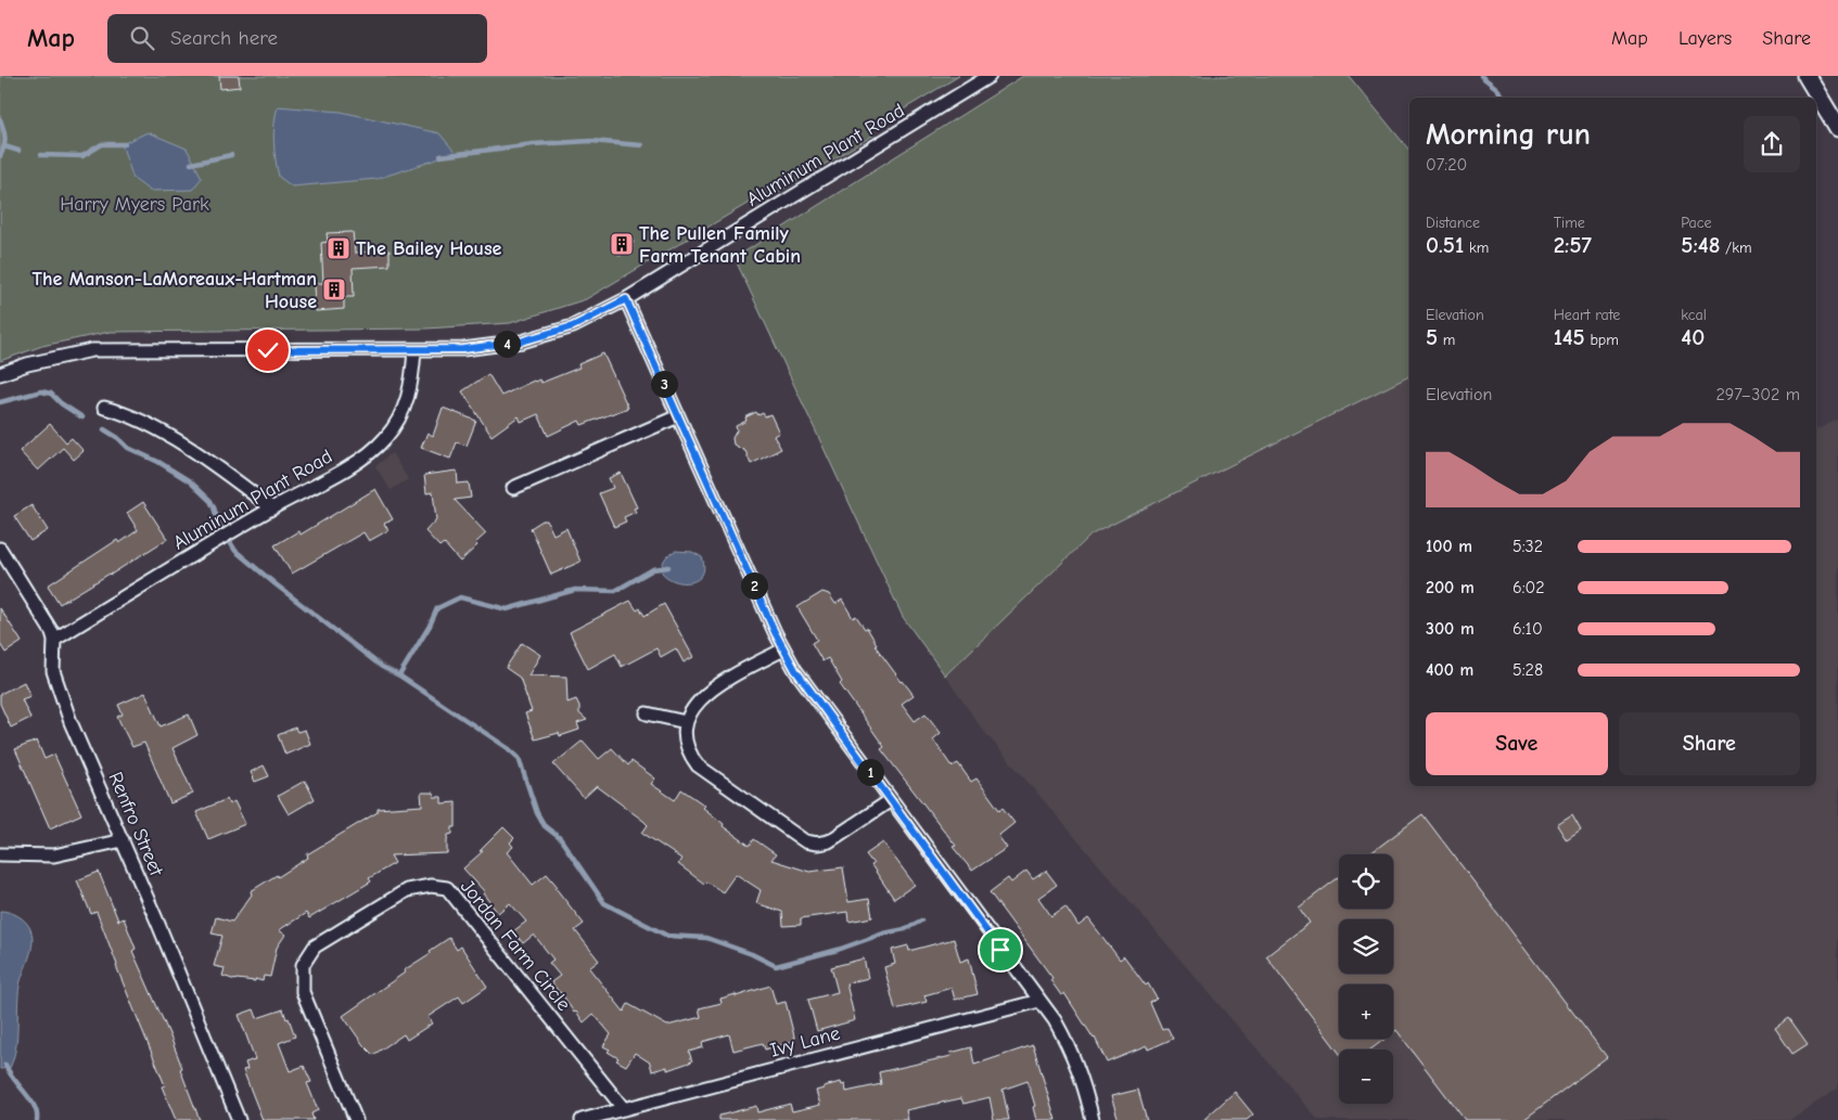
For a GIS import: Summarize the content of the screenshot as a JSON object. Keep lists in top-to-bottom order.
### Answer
{
  "streets": {
    "street": [
      "Aluminum Plant Road",
      "Renfro Street",
      "Jordan Farm Circle",
      "Ivy Lane"
    ]
  },
  "crossings": [
    ["Aluminum Plant Road", "Renfro Street"],
    ["Jordan Farm Circle", "Ivy Lane"]
  ],
  "parks": ["Harry Myers Park"],
  "places": {
    "building": ["The Pullen Family Farm Tenant Cabin", "The Bailey House", "The Manson-LaMoreaux-Hartman House"]
  },
  "page": {
    "header": "Map",
    "search": "Search here",
    "nav": ["Map", "Layers", "Share"],
    "heading": ["Morning run", "07:20"],
    "stats": [
      ["Distance", "0.51 km"],
      ["Time", "2:57"],
      ["Pace", "5:48 /km"],
      ["Elevation", "5 m"],
      ["Heart rate", "145 bpm"],
      ["kcal", "40"]
    ],
    "pins": [
      "4",
      "3",
      "2",
      "1"
    ],
    "chart": ["Elevation", "297–302 m"],
    "list": [
      {
        "name": "100 m",
        "note": "5:32"
      },
      {
        "name": "200 m",
        "note": "6:02"
      },
      {
        "name": "300 m",
        "note": "6:10"
      },
      {
        "name": "400 m",
        "note": "5:28"
      }
    ],
    "buttons": ["Save", "Share"],
    "map_buttons": ["+", "−"]
  }
}
